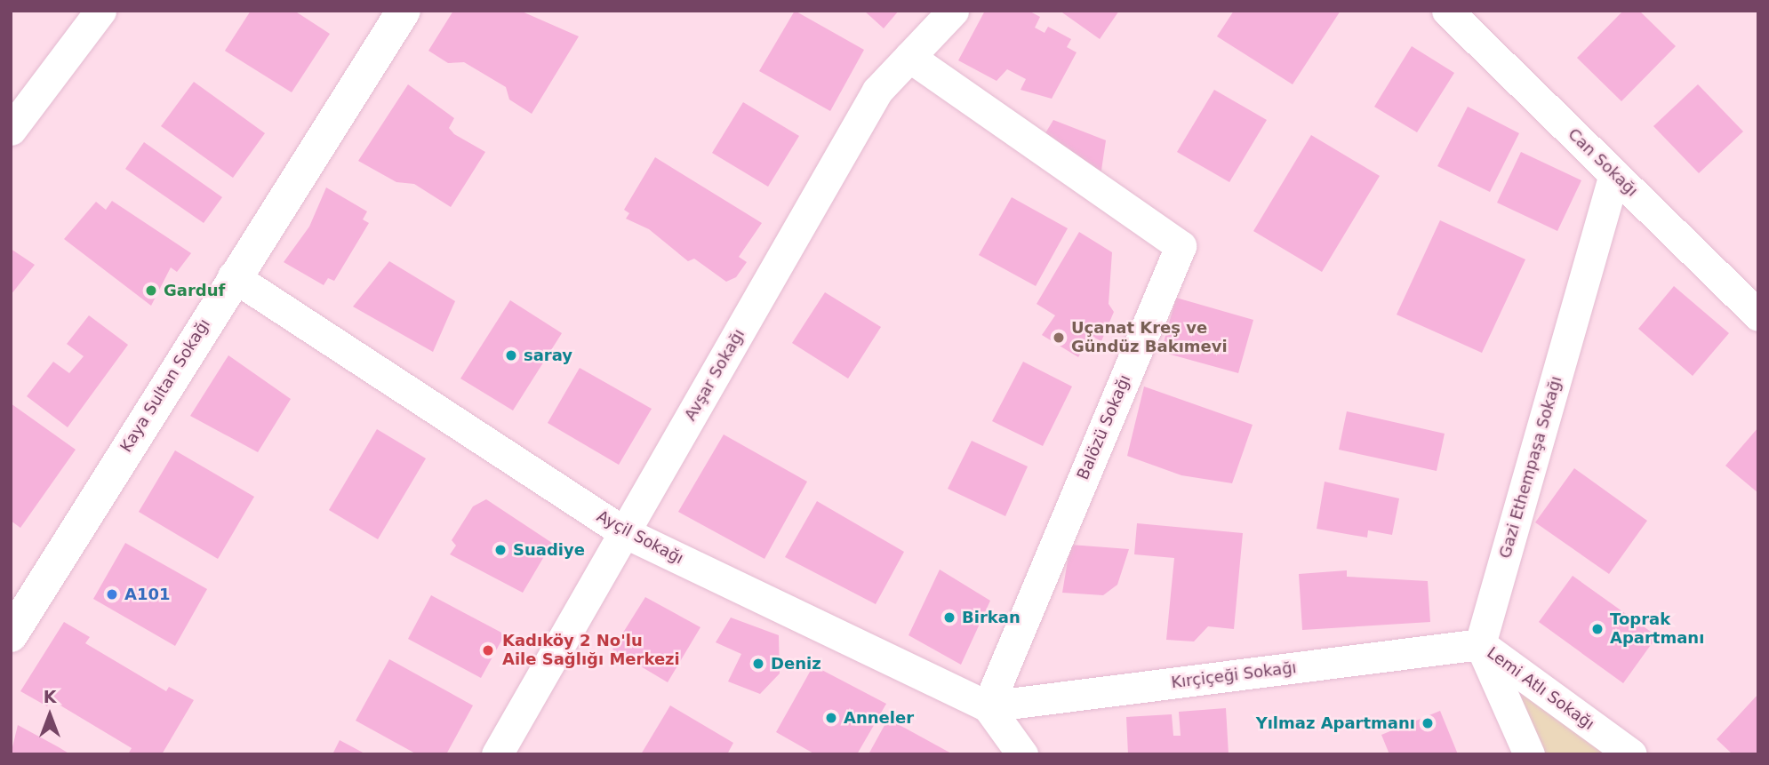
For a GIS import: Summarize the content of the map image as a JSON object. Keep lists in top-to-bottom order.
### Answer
{
  "streets": {
    "street": [
      "Can Sokağı",
      "Avşar Sokağı",
      "Kaya Sultan Sokağı",
      "Balözü Sokağı",
      "Gazi Ethempaşa Sokağı",
      "Ayçil Sokağı",
      "Kırçiçeği Sokağı",
      "Lemi Atlı Sokağı"
    ]
  },
  "crossings": [
    ["Can Sokağı", "Gazi Ethempaşa Sokağı"],
    ["Avşar Sokağı", "Balözü Sokağı"],
    ["Avşar Sokağı", "Ayçil Sokağı"],
    ["Kaya Sultan Sokağı", "Ayçil Sokağı"],
    ["Balözü Sokağı", "Ayçil Sokağı"],
    ["Balözü Sokağı", "Kırçiçeği Sokağı"],
    ["Gazi Ethempaşa Sokağı", "Kırçiçeği Sokağı"],
    ["Gazi Ethempaşa Sokağı", "Lemi Atlı Sokağı"],
    ["Ayçil Sokağı", "Kırçiçeği Sokağı"],
    ["Kırçiçeği Sokağı", "Lemi Atlı Sokağı"]
  ],
  "places": [
    "Garduf",
    "Uçanat Kreş ve Gündüz Bakımevi",
    "saray",
    "Suadiye",
    "A101",
    "Birkan",
    "Toprak Apartmanı",
    "Kadıköy 2 No'lu Aile Sağlığı Merkezi",
    "Deniz",
    "Anneler",
    "Yılmaz Apartmanı"
  ],
  "north": "top"
}
